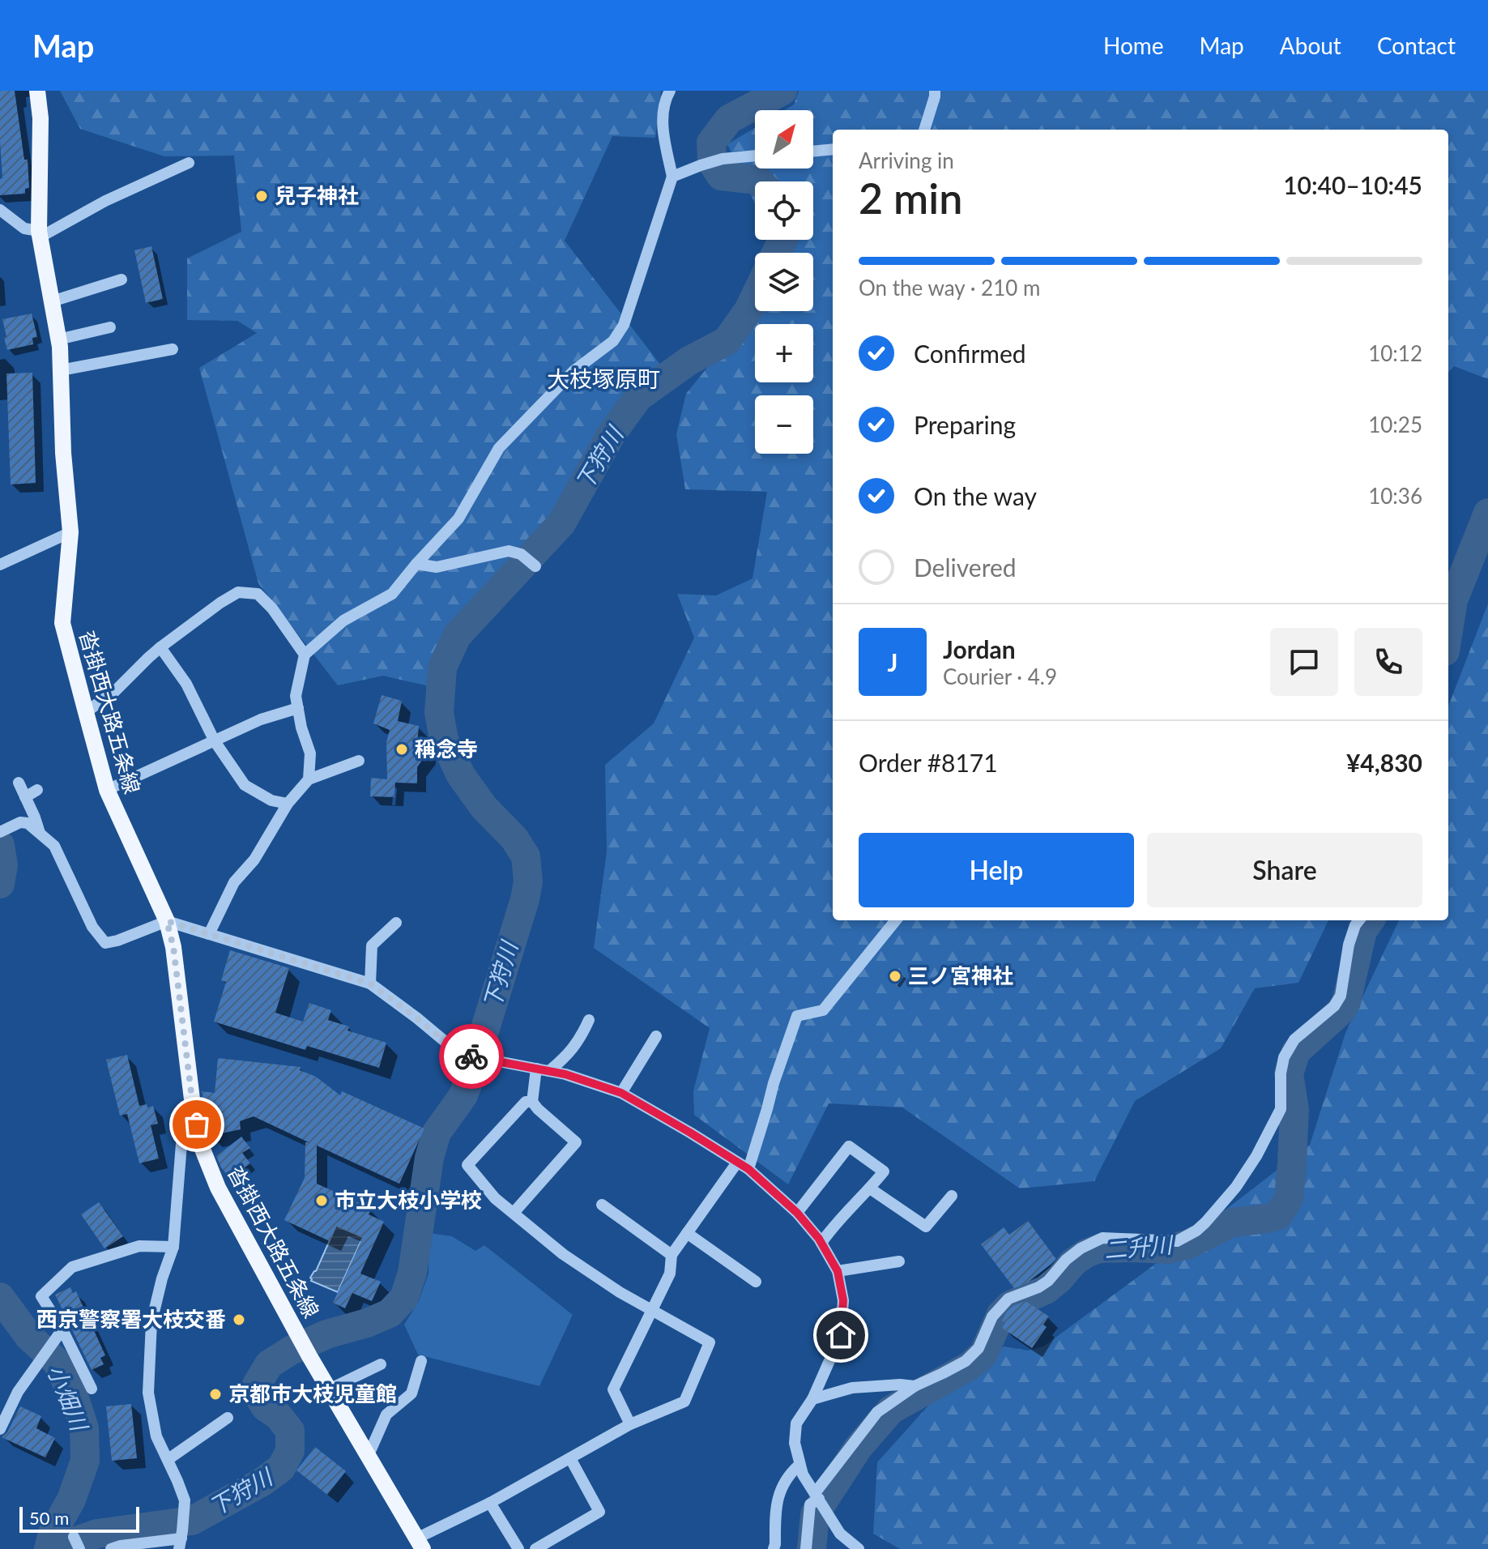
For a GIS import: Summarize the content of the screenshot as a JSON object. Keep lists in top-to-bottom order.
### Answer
{
  "streets": {
    "main road": ["沓掛西大路五条線"]
  },
  "districts": ["大枝塚原町"],
  "water": ["下狩川", "二升川", "小畑川"],
  "places": [
    "兒子神社",
    "稱念寺",
    "三ノ宮神社",
    "市立大枝小学校",
    "西京警察署大枝交番",
    "京都市大枝児童館"
  ],
  "scale_bar": "50 m",
  "north": "top right",
  "page": {
    "header": "Map",
    "nav": [
      "Home",
      "Map",
      "About",
      "Contact"
    ],
    "map_buttons": ["+", "−"],
    "heading": ["2 min", "Arriving in", "10:40–10:45"],
    "panel": [
      "Jordan",
      "Courier · 4.9",
      "Order #8171",
      "¥4,830"
    ],
    "bar": "On the way · 210 m",
    "list": [
      ["Confirmed", "10:12"],
      ["Preparing", "10:25"],
      ["On the way", "10:36"],
      "Delivered"
    ],
    "round": "J",
    "buttons": ["Help", "Share"],
    "scale": "50 m"
  }
}
